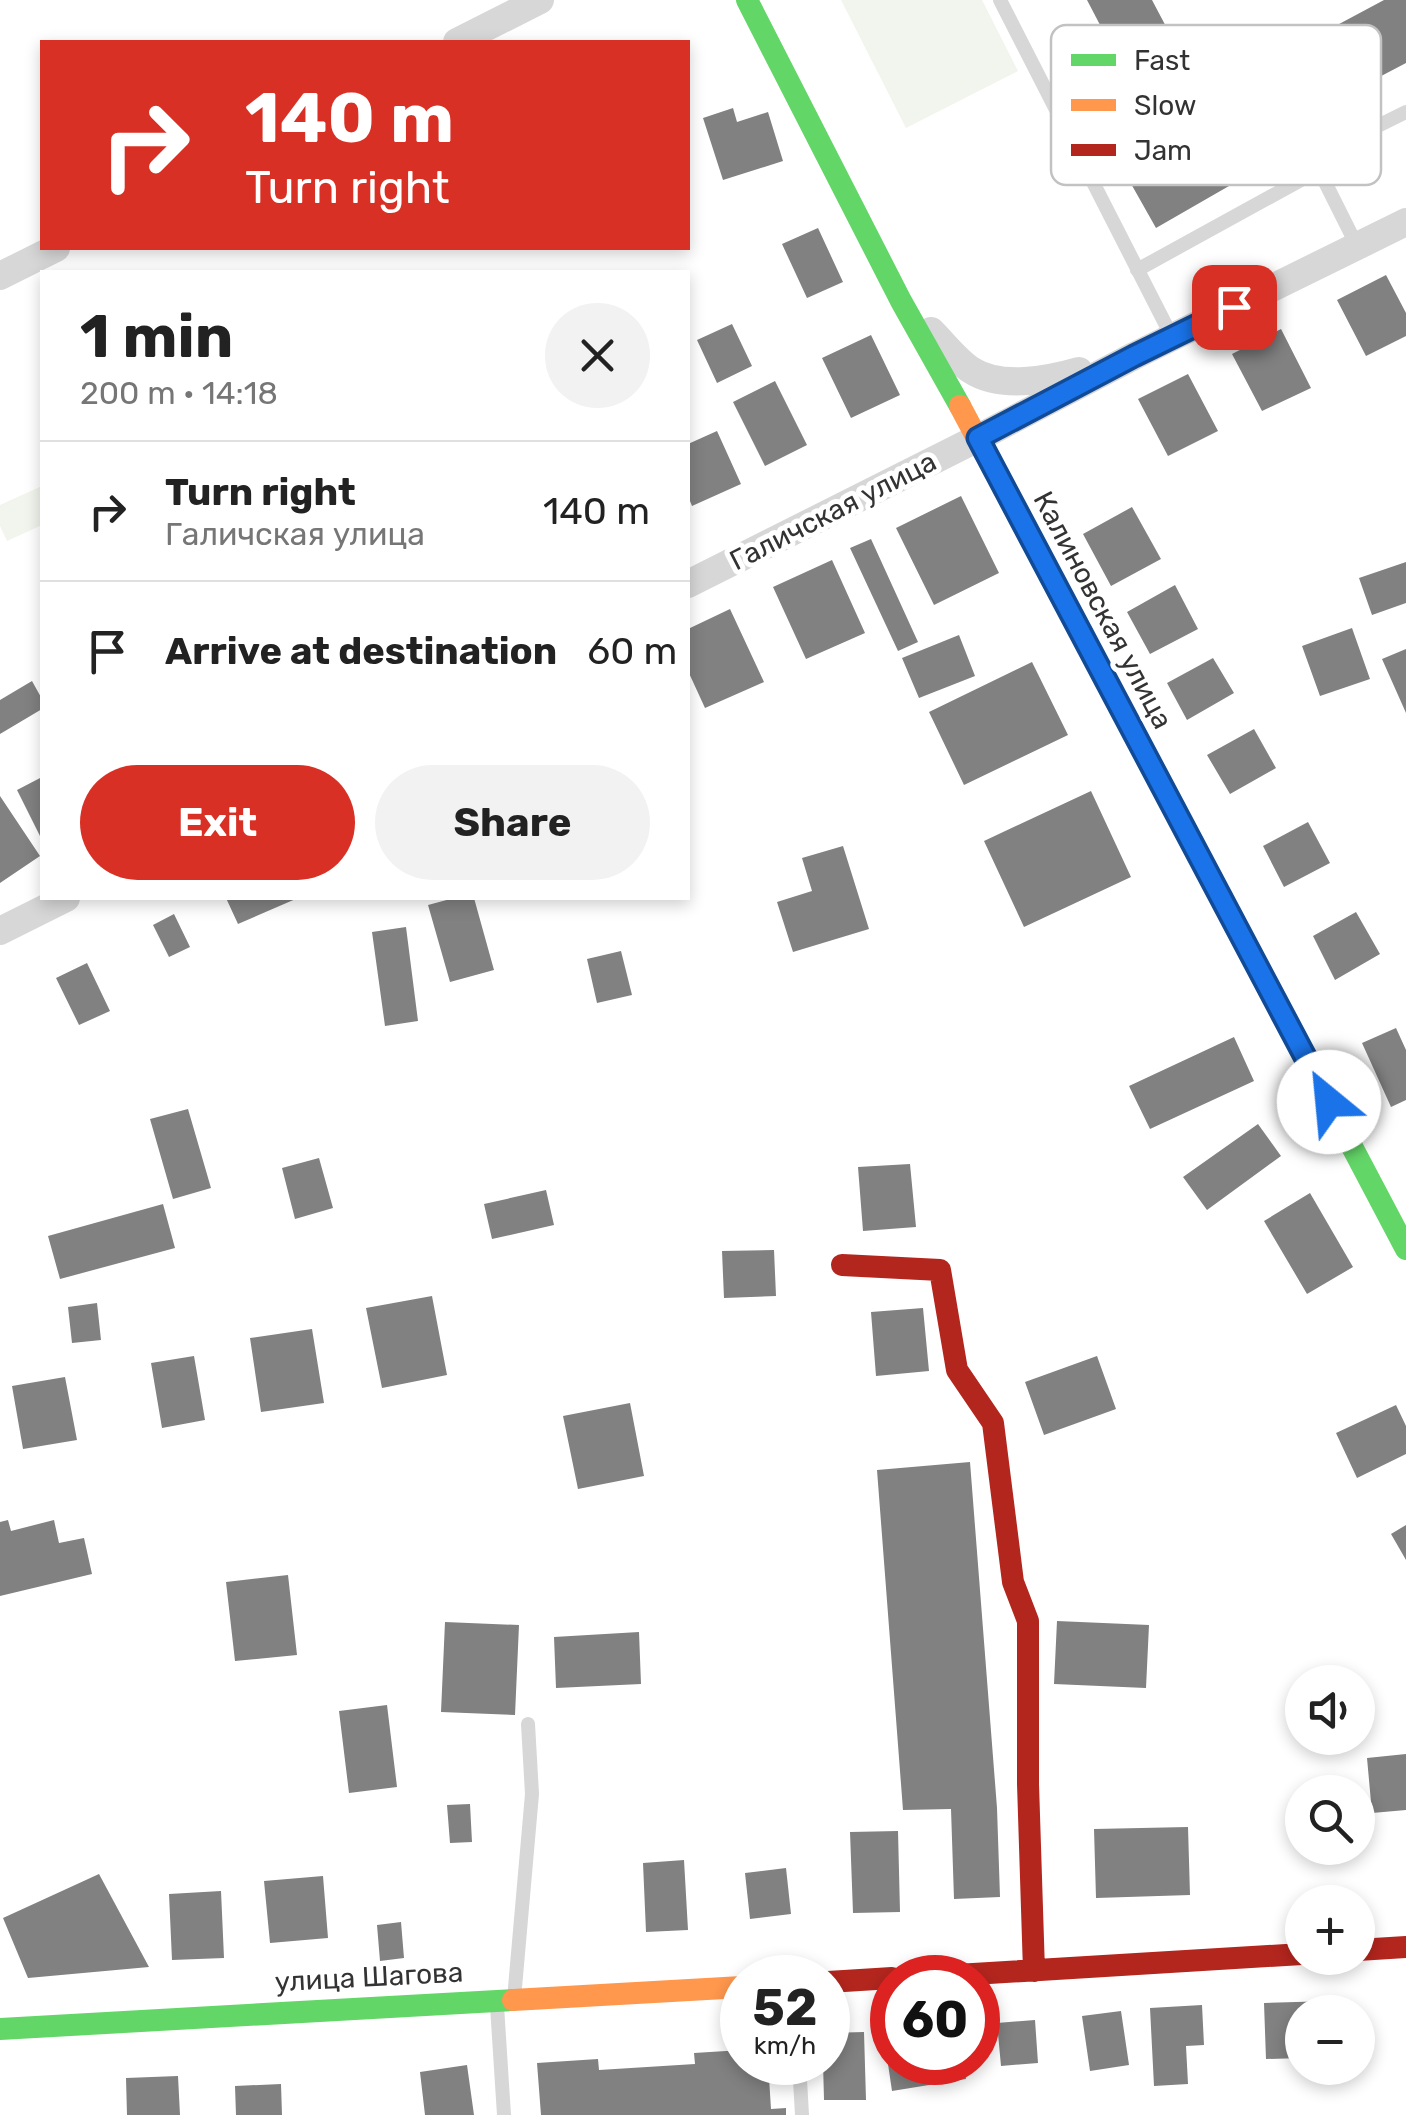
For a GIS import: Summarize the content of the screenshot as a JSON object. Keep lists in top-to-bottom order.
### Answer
{
  "streets": {
    "main road": ["Калиновская улица", "улица Шагова"],
    "street": ["Галичская улица"]
  },
  "crossings": [
    ["Галичская улица", "Калиновская улица"]
  ],
  "legend": ["Fast", "Slow", "Jam"],
  "page": {
    "turn": ["140 m", "Turn right"],
    "heading": ["1 min", "200 m · 14:18"],
    "list": [
      {
        "name": "Turn right",
        "note": "Галичская улица",
        "value": "140 m"
      },
      {
        "name": "Arrive at destination",
        "value": "60 m"
      }
    ],
    "buttons": ["Exit", "Share"],
    "map_buttons": ["+", "−"],
    "speed": "52 km/h",
    "limit": "60"
  }
}
